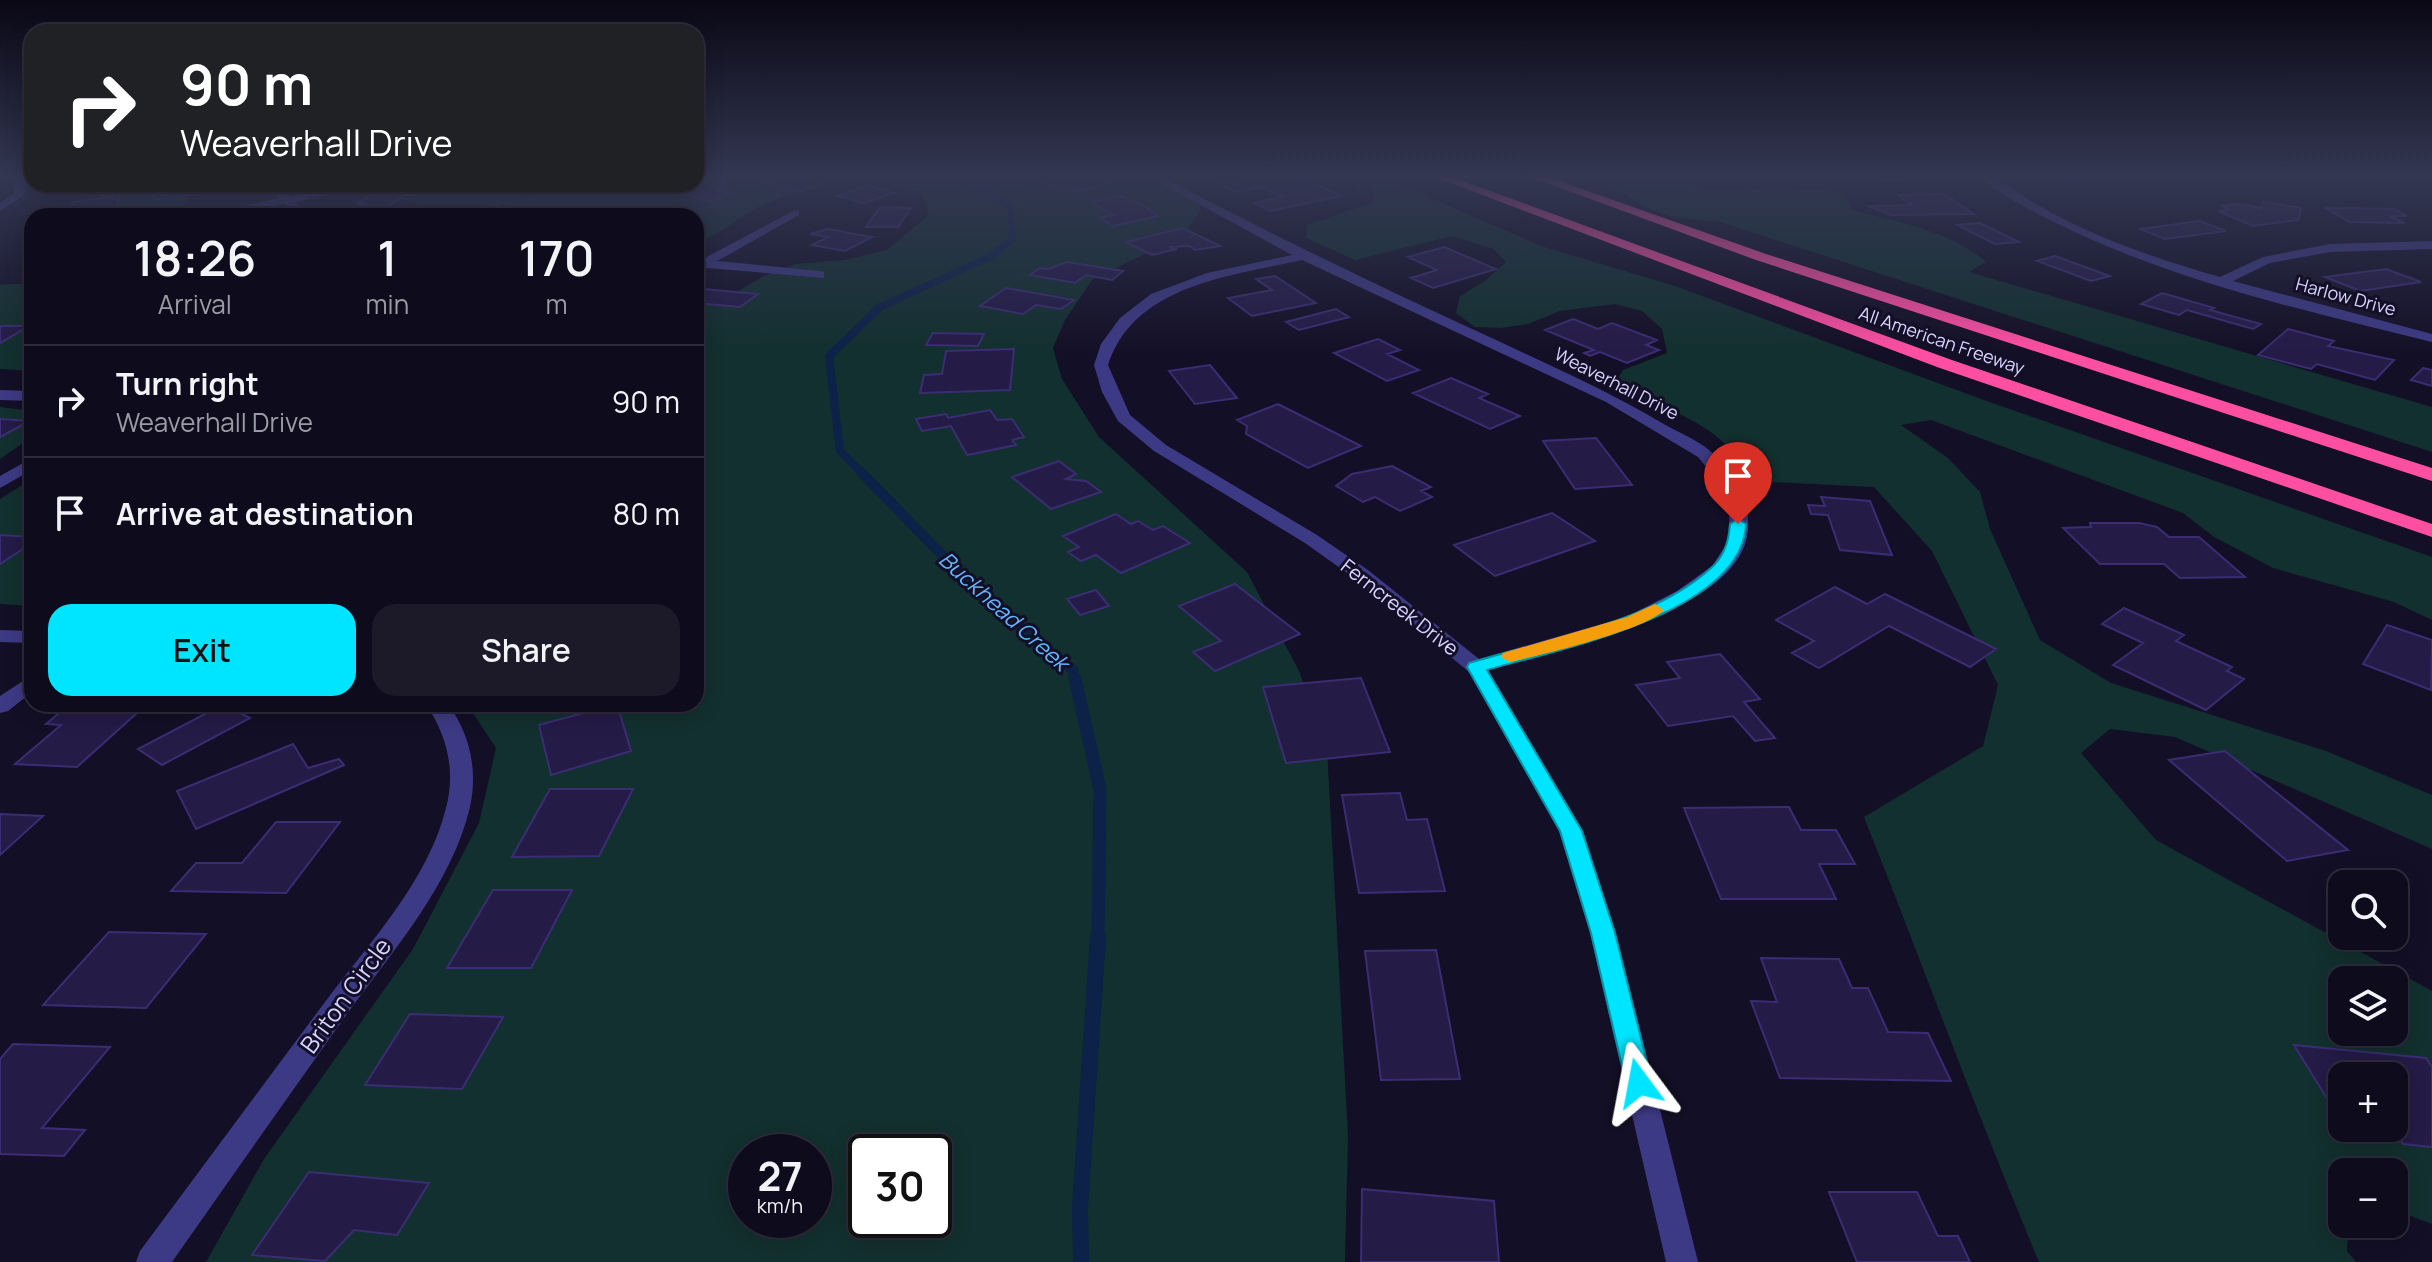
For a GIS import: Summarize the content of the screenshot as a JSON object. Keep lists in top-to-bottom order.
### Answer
{
  "streets": {
    "highway": ["All American Freeway"],
    "street": [
      "Harlow Drive",
      "Weaverhall Drive",
      "Ferncreek Drive",
      "Briton Circle"
    ]
  },
  "crossings": [
    ["Weaverhall Drive", "Ferncreek Drive"]
  ],
  "water": ["Buckhead Creek"],
  "page": {
    "turn": ["90 m", "Weaverhall Drive"],
    "eta": [
      "18:26",
      "Arrival",
      "1",
      "min",
      "170",
      "m"
    ],
    "list": [
      {
        "name": "Turn right",
        "note": "Weaverhall Drive",
        "value": "90 m"
      },
      {
        "name": "Arrive at destination",
        "value": "80 m"
      }
    ],
    "buttons": ["Exit", "Share"],
    "map_buttons": ["+", "−"],
    "speed": "27 km/h",
    "limit": "30"
  }
}
